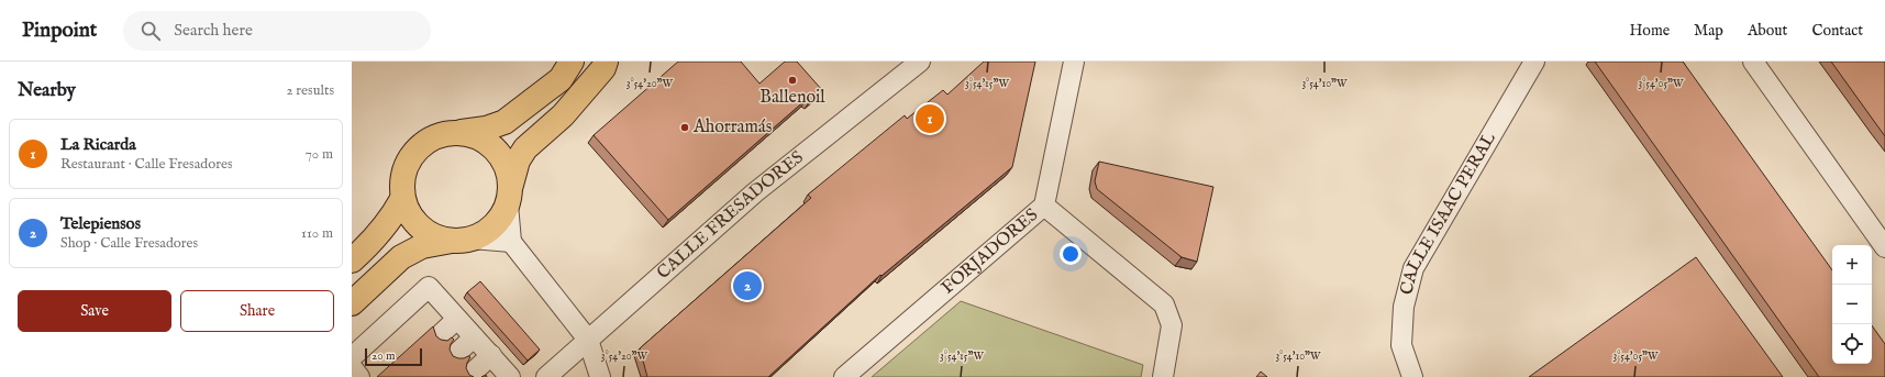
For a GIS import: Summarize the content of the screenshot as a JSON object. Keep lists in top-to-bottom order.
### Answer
{
  "streets": {
    "street": ["CALLE ISAAC PERAL", "CALLE FRESADORES", "FORJADORES"]
  },
  "places": ["Ballenoil", "Ahorramás"],
  "scale_bar": "20 m",
  "page": {
    "header": "Pinpoint",
    "search": "Search here",
    "nav": [
      "Home",
      "Map",
      "About",
      "Contact"
    ],
    "heading": ["Nearby", "2 results"],
    "pins": ["1", "2"],
    "list": [
      {
        "mark": "1",
        "name": "La Ricarda",
        "note": "Restaurant · Calle Fresadores",
        "value": "70 m"
      },
      {
        "mark": "2",
        "name": "Telepiensos",
        "note": "Shop · Calle Fresadores",
        "value": "110 m"
      }
    ],
    "map_buttons": ["+", "−"],
    "buttons": ["Save", "Share"],
    "scale": "20 m"
  },
  "coordinates": [
    "3°54'20\"W",
    "3°54'10\"W",
    "3°54'15\"W",
    "3°54'05\"W"
  ]
}
